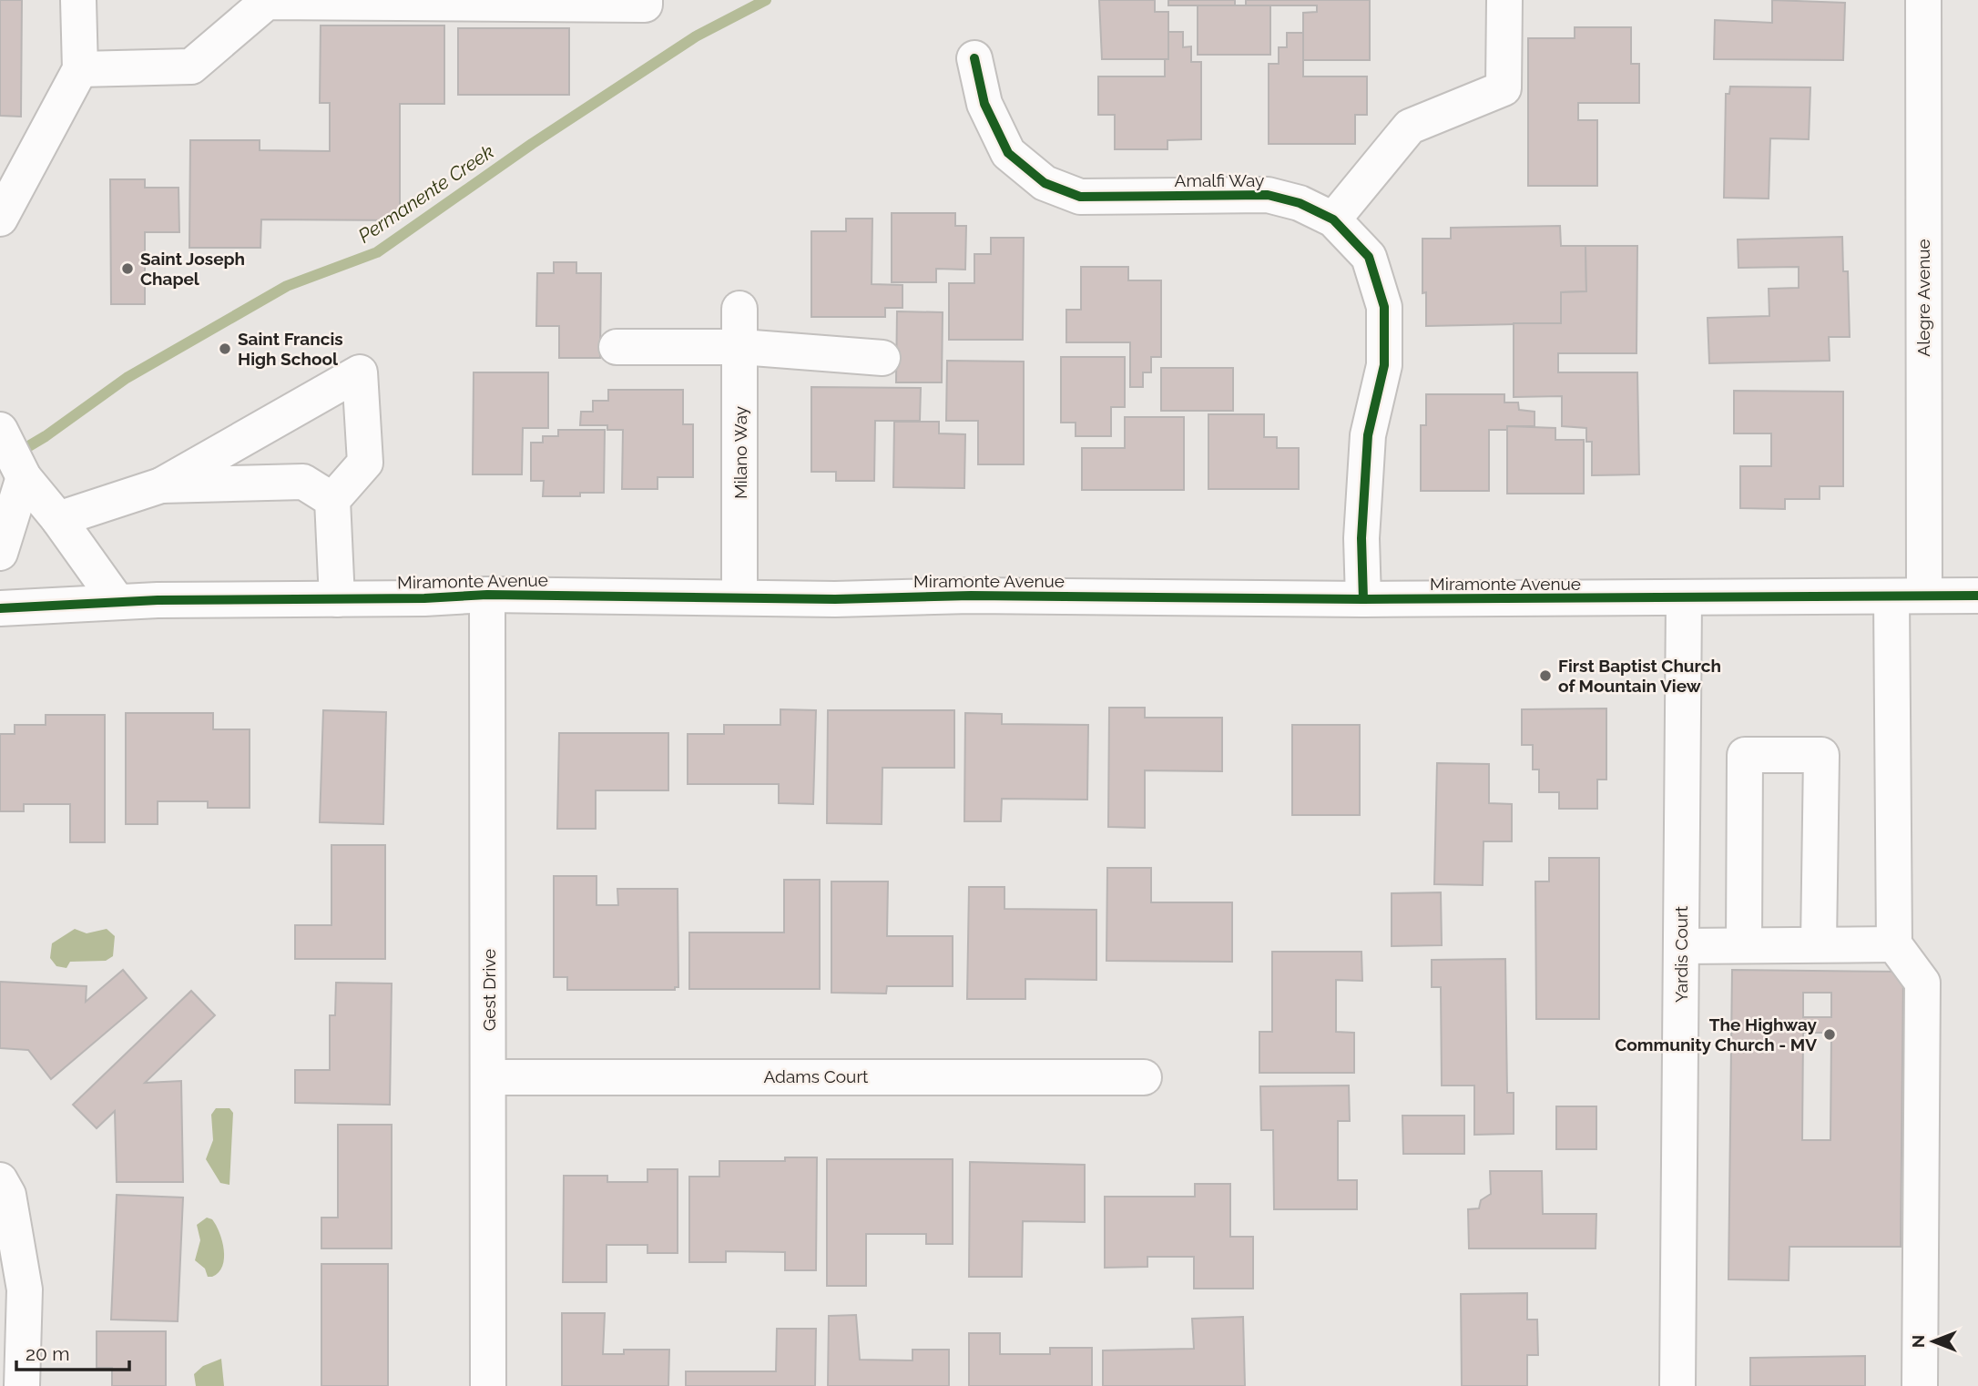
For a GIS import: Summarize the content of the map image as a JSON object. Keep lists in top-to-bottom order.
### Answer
{
  "streets": {
    "street": [
      "Amalfi Way",
      "Alegre Avenue",
      "Milano Way",
      "Miramonte Avenue",
      "Yardis Court",
      "Gest Drive",
      "Adams Court"
    ]
  },
  "crossings": [
    ["Amalfi Way", "Miramonte Avenue"],
    ["Alegre Avenue", "Miramonte Avenue"],
    ["Milano Way", "Miramonte Avenue"],
    ["Miramonte Avenue", "Yardis Court"],
    ["Miramonte Avenue", "Gest Drive"],
    ["Gest Drive", "Adams Court"]
  ],
  "water": ["Permanente Creek"],
  "places": [
    "Saint Joseph Chapel",
    "Saint Francis High School",
    "First Baptist Church of Mountain View",
    "The Highway Community Church - MV"
  ],
  "scale_bar": "20 m",
  "north": "left"
}
